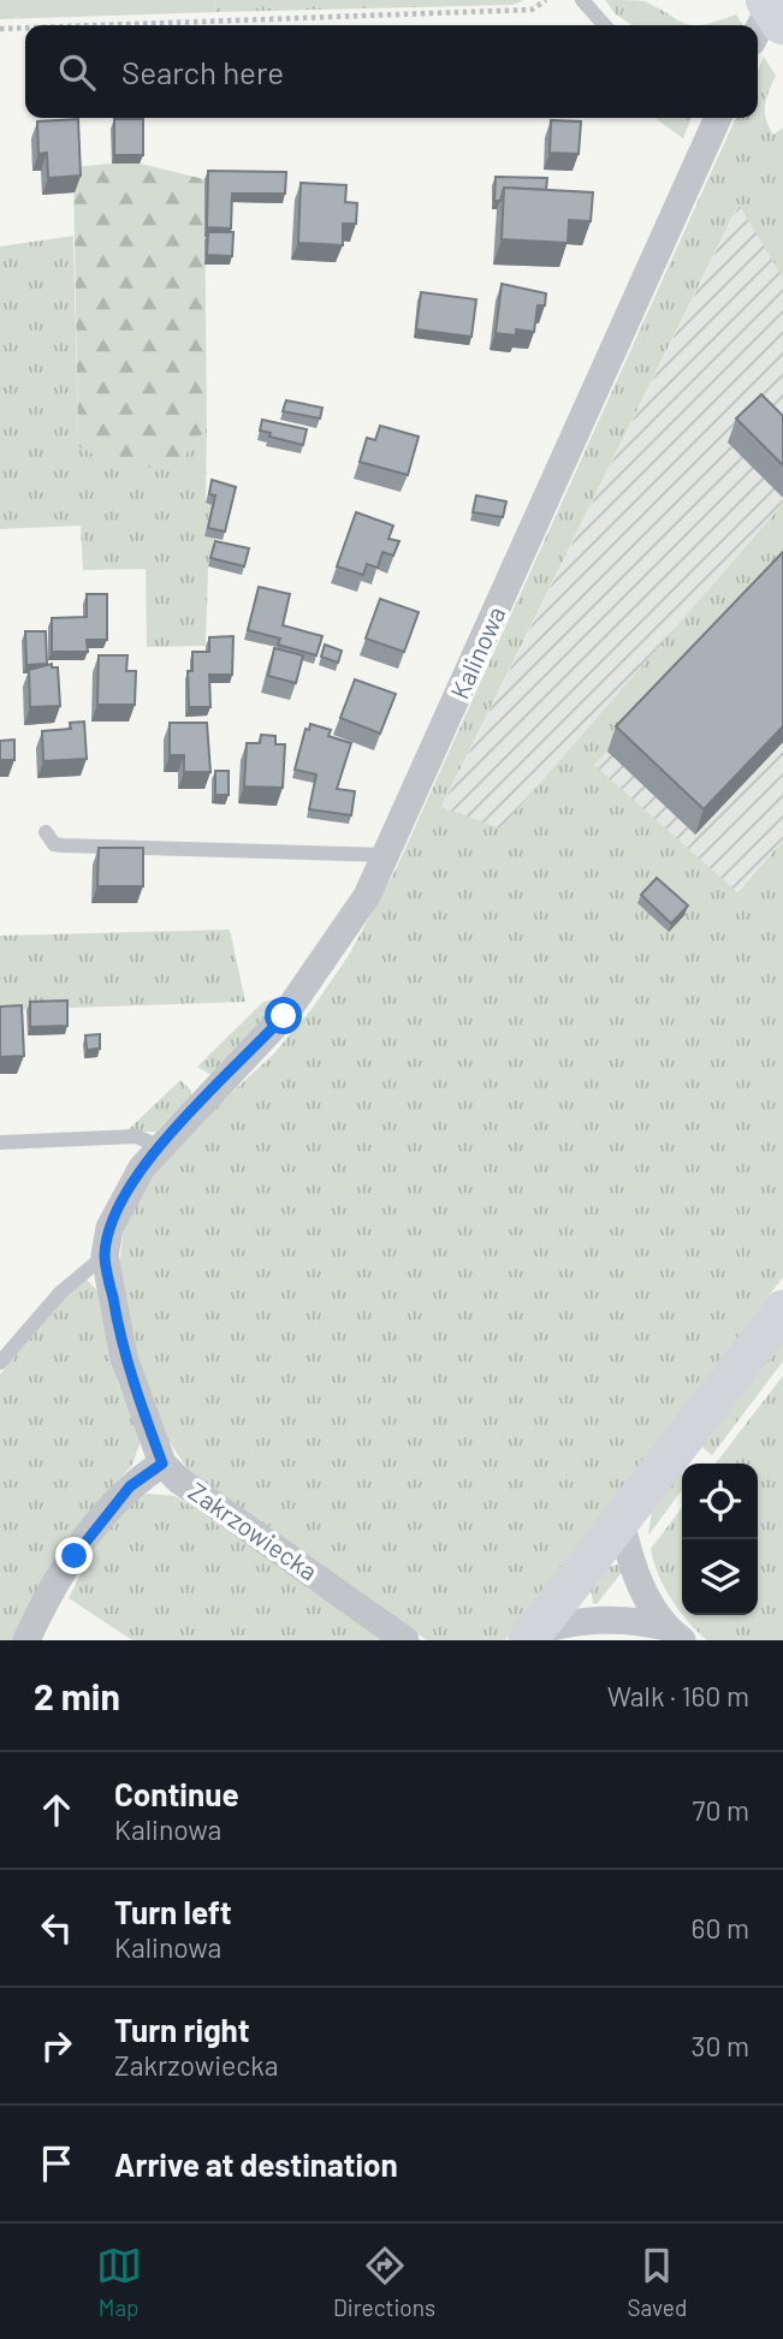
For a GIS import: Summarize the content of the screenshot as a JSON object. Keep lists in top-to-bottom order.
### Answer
{
  "streets": {
    "street": ["Kalinowa", "Zakrzowiecka"]
  },
  "crossings": [
    ["Kalinowa", "Zakrzowiecka"]
  ],
  "page": {
    "search": "Search here",
    "heading": ["2 min", "Walk · 160 m"],
    "list": [
      ["Continue", "Kalinowa", "70 m"],
      ["Turn left", "Kalinowa", "60 m"],
      ["Turn right", "Zakrzowiecka", "30 m"],
      "Arrive at destination"
    ],
    "nav": ["Map", "Directions", "Saved"]
  }
}
